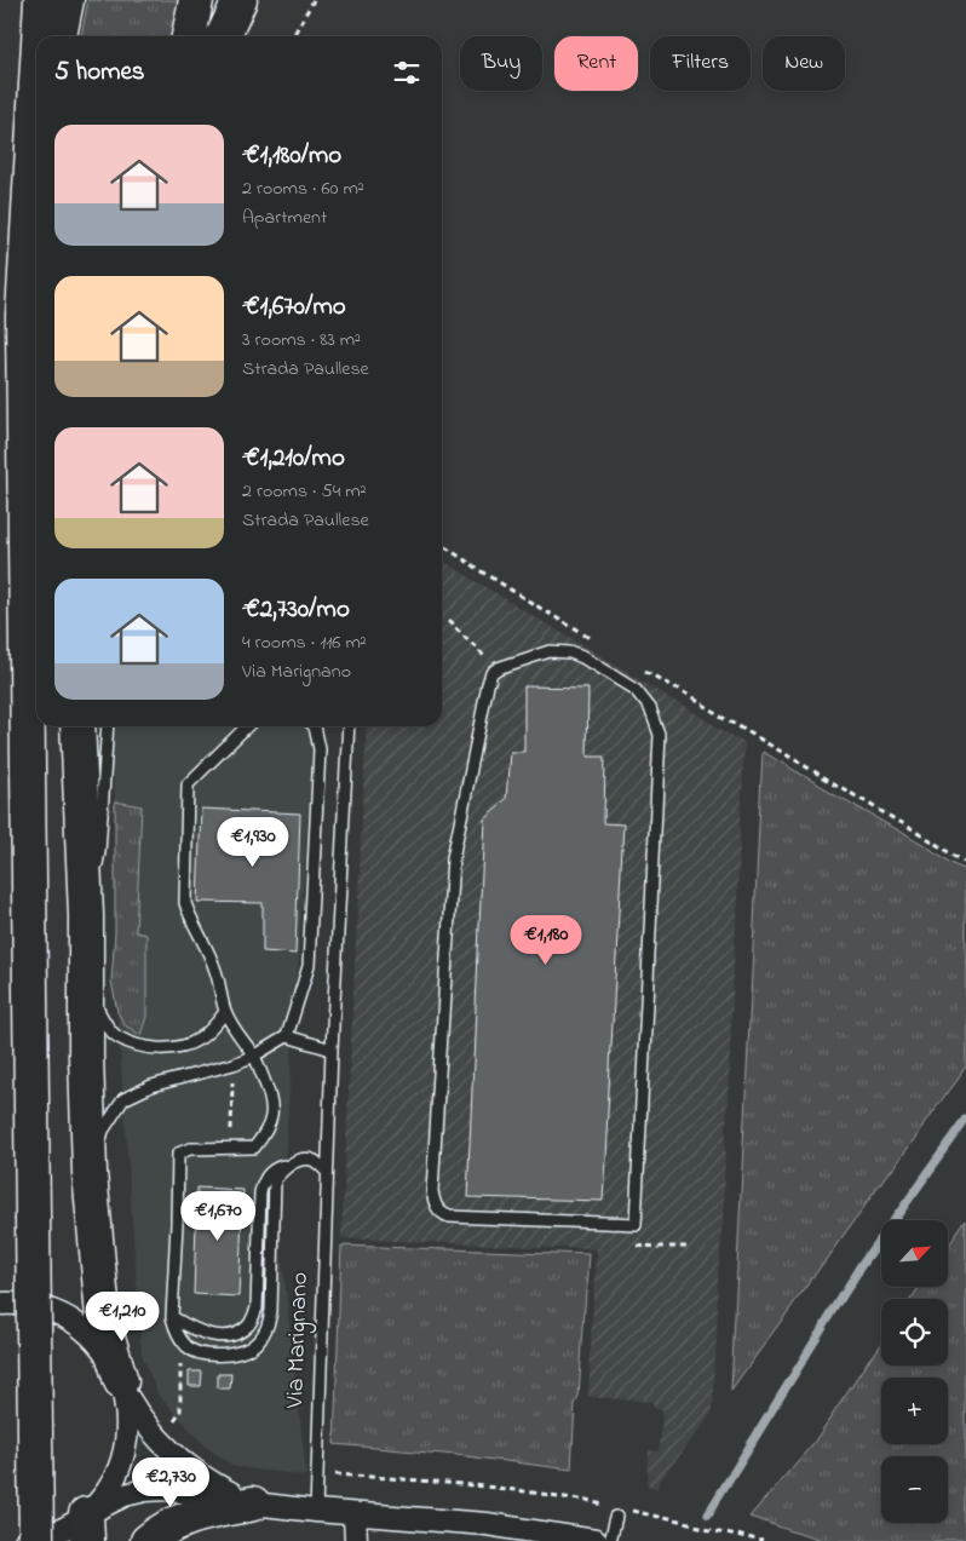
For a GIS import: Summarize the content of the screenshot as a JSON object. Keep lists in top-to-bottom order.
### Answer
{
  "streets": {
    "lane": ["Via Marignano"]
  },
  "north": "top right",
  "page": {
    "chip": [
      "Buy",
      "Rent",
      "Filters",
      "New"
    ],
    "heading": "5 homes",
    "list": [
      {
        "name": "€1,180/mo",
        "note": "2 rooms · 60 m² · Apartment"
      },
      {
        "name": "€1,670/mo",
        "note": "3 rooms · 83 m² · Strada Paullese"
      },
      {
        "name": "€1,210/mo",
        "note": "2 rooms · 54 m² · Strada Paullese"
      },
      {
        "name": "€2,730/mo",
        "note": "4 rooms · 116 m² · Via Marignano"
      }
    ],
    "price": [
      "€1,930",
      "€1,180",
      "€1,670",
      "€1,210",
      "€2,730"
    ],
    "map_buttons": ["+", "−"]
  }
}
